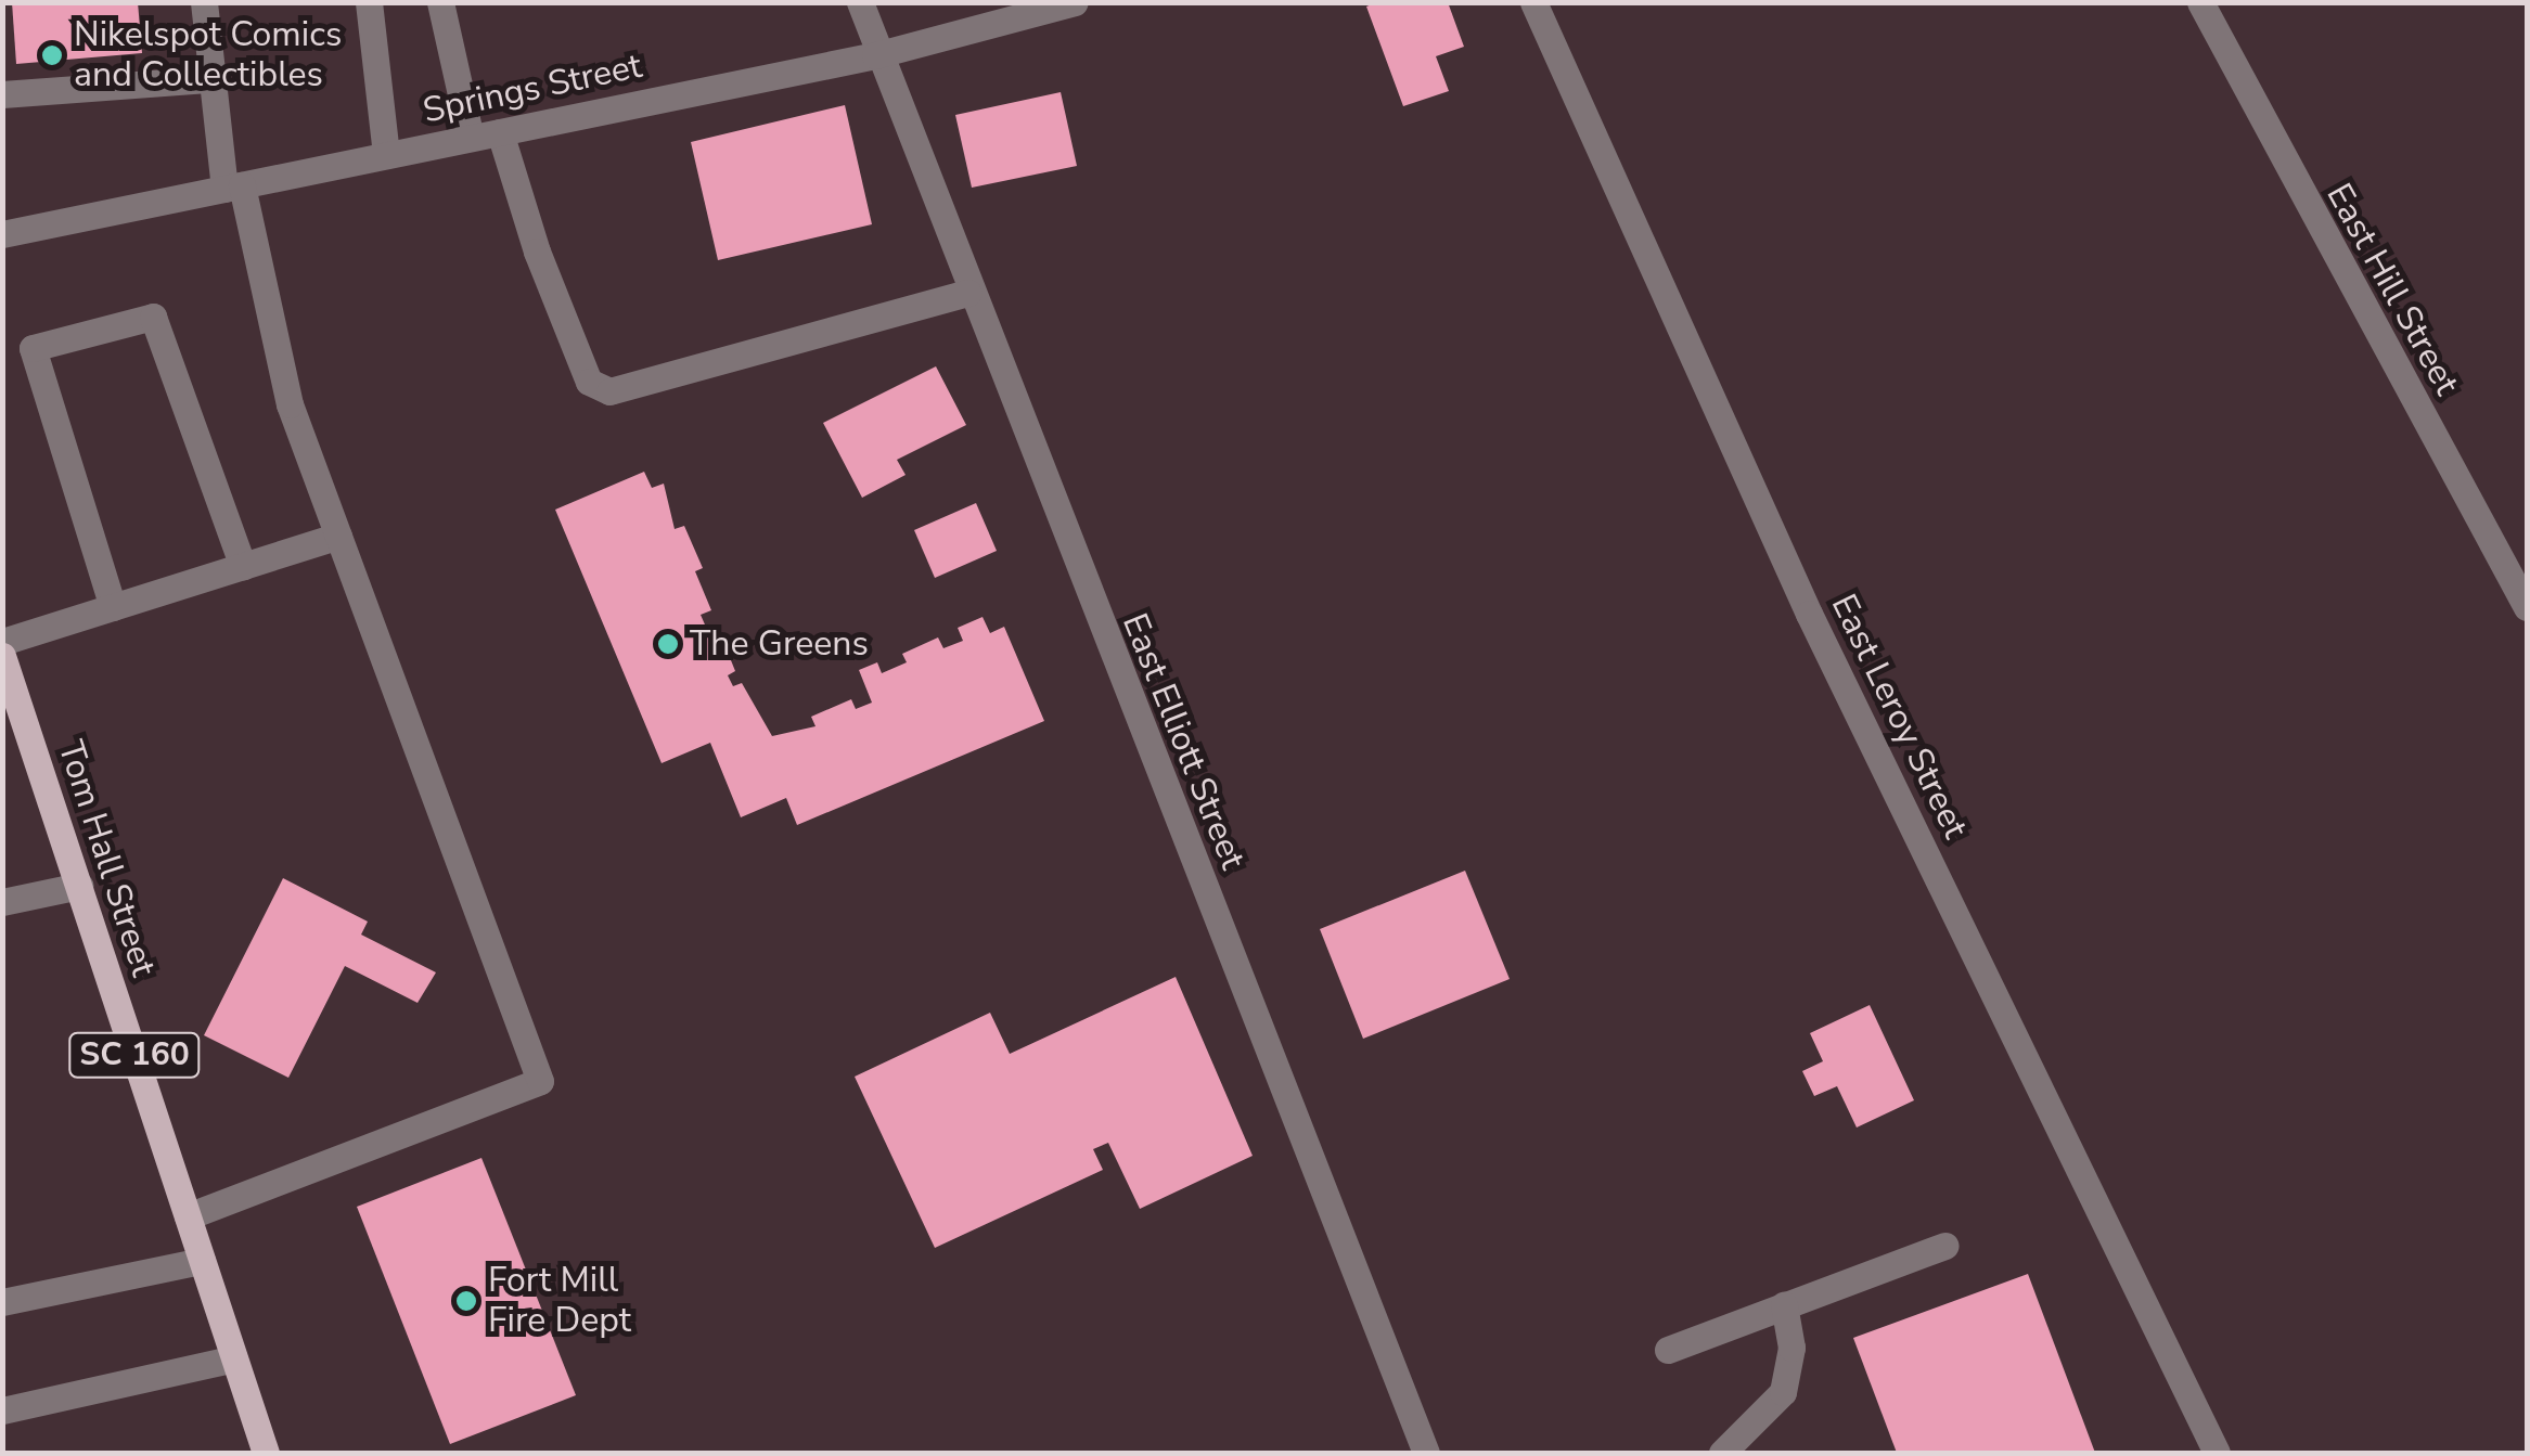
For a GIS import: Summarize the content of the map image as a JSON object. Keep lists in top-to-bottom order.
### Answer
{
  "streets": {
    "main road": ["Tom Hall Street", "SC 160"],
    "street": [
      "Springs Street",
      "East Hill Street",
      "East Leroy Street",
      "East Elliott Street"
    ]
  },
  "crossings": [
    ["Springs Street", "East Elliott Street"]
  ],
  "places": ["Nikelspot Comics and Collectibles", "The Greens", "Fort Mill Fire Dept"]
}
